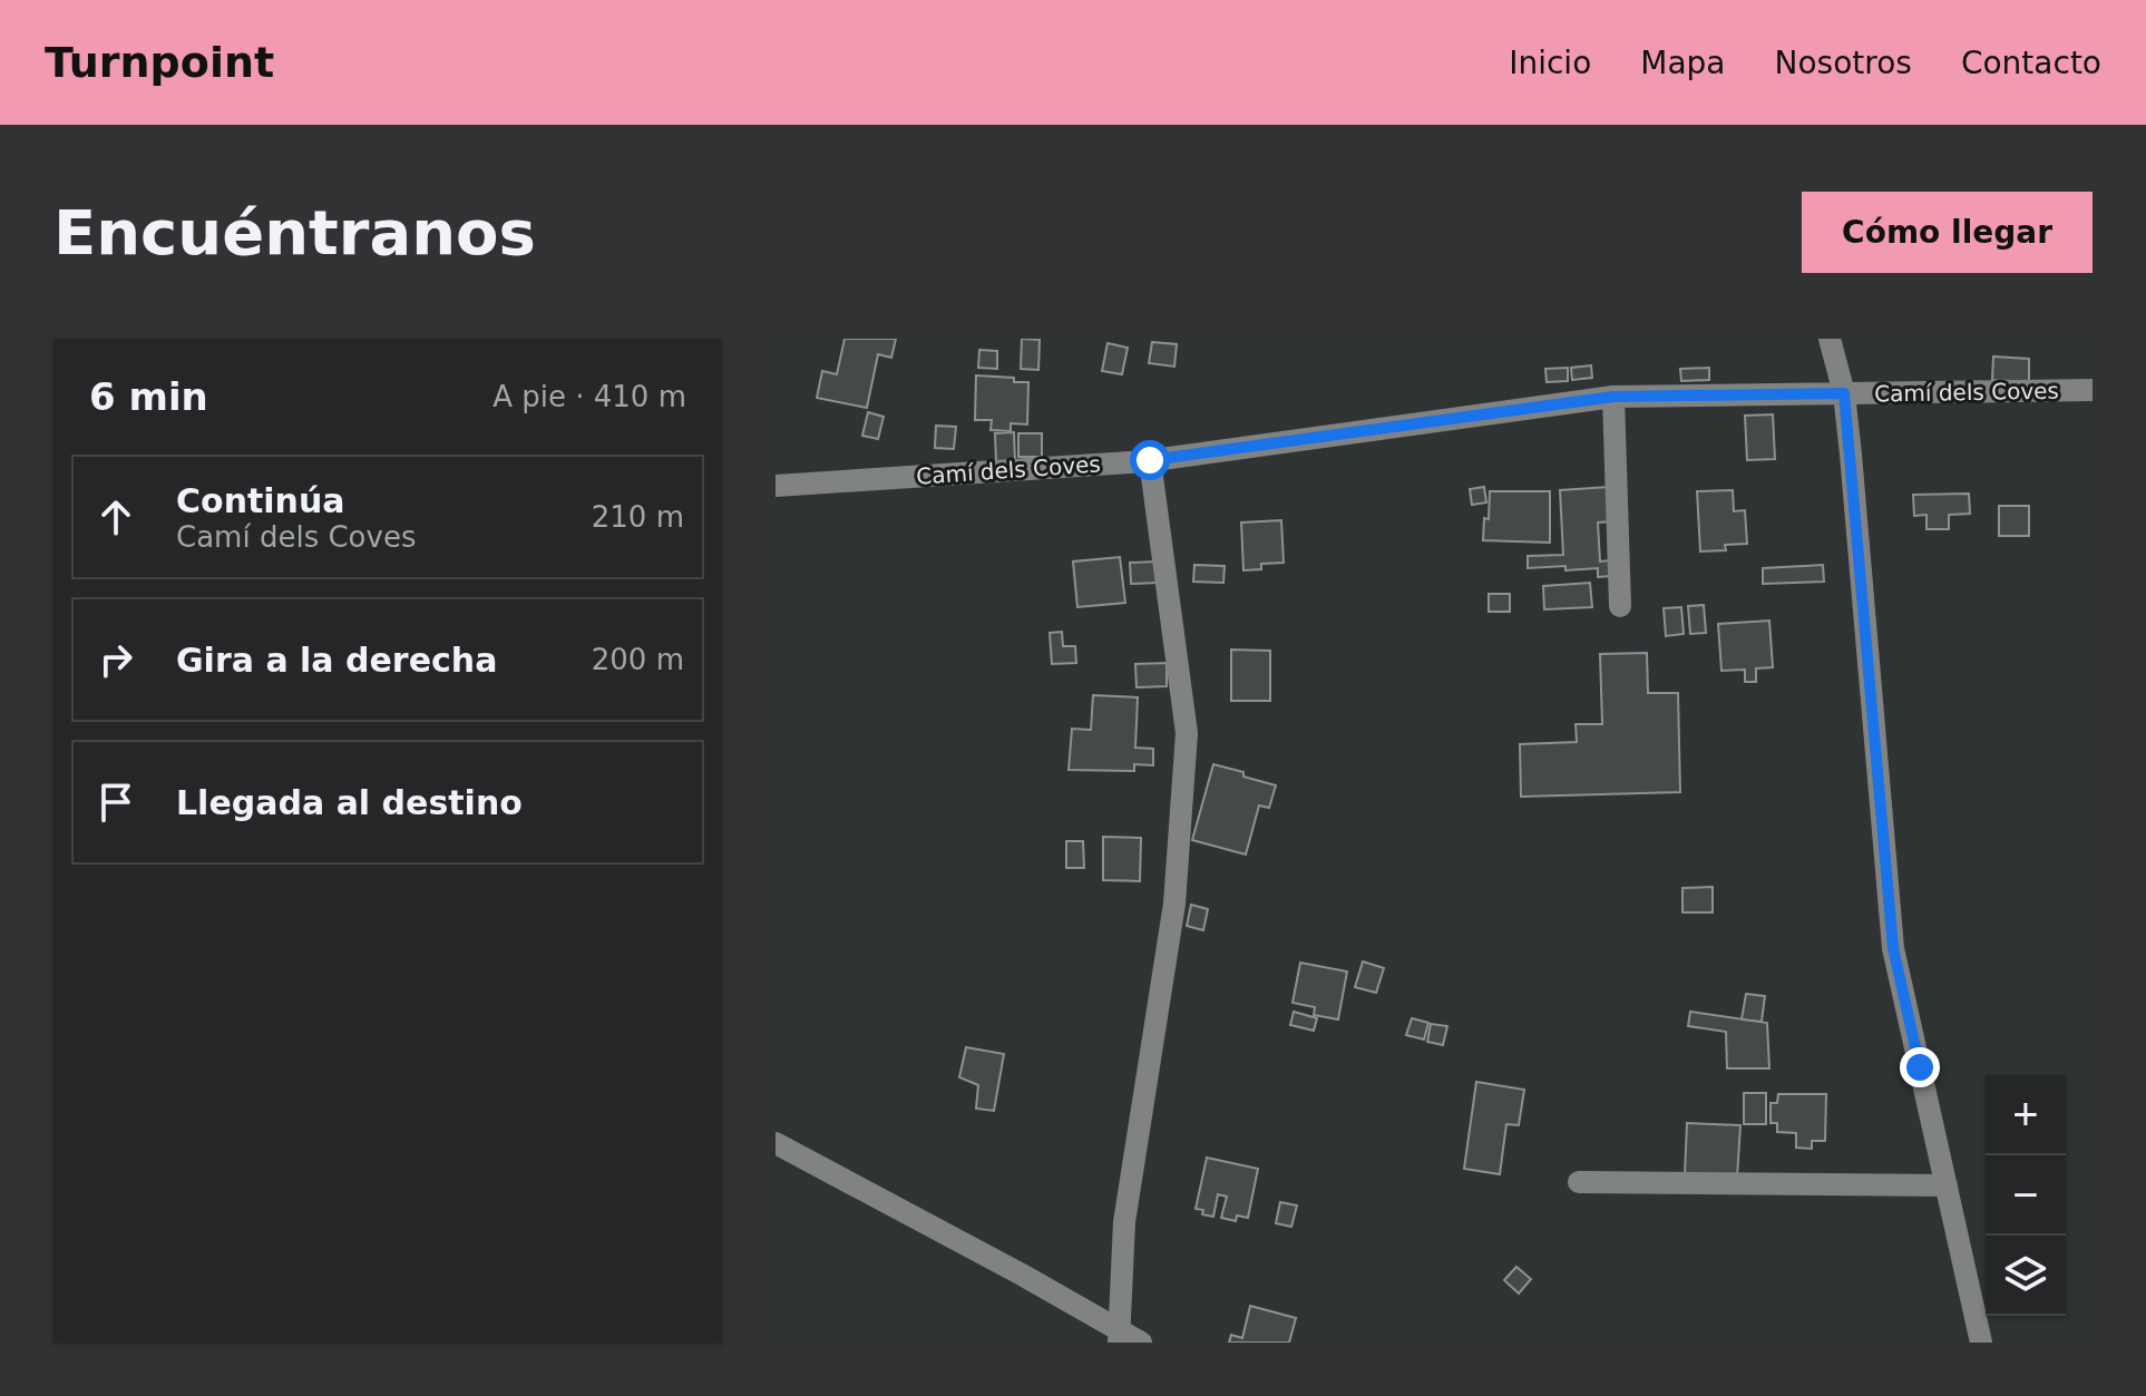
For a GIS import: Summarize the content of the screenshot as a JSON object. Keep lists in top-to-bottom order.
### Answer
{
  "streets": {
    "street": ["Camí dels Coves"]
  },
  "page": {
    "header": "Turnpoint",
    "nav": [
      "Inicio",
      "Mapa",
      "Nosotros",
      "Contacto"
    ],
    "buttons": "Cómo llegar",
    "title": "Encuéntranos",
    "heading": ["6 min", "A pie · 410 m"],
    "list": [
      ["Continúa", "Camí dels Coves", "210 m"],
      ["Gira a la derecha", "200 m"],
      "Llegada al destino"
    ],
    "map_buttons": ["+", "−"]
  }
}
